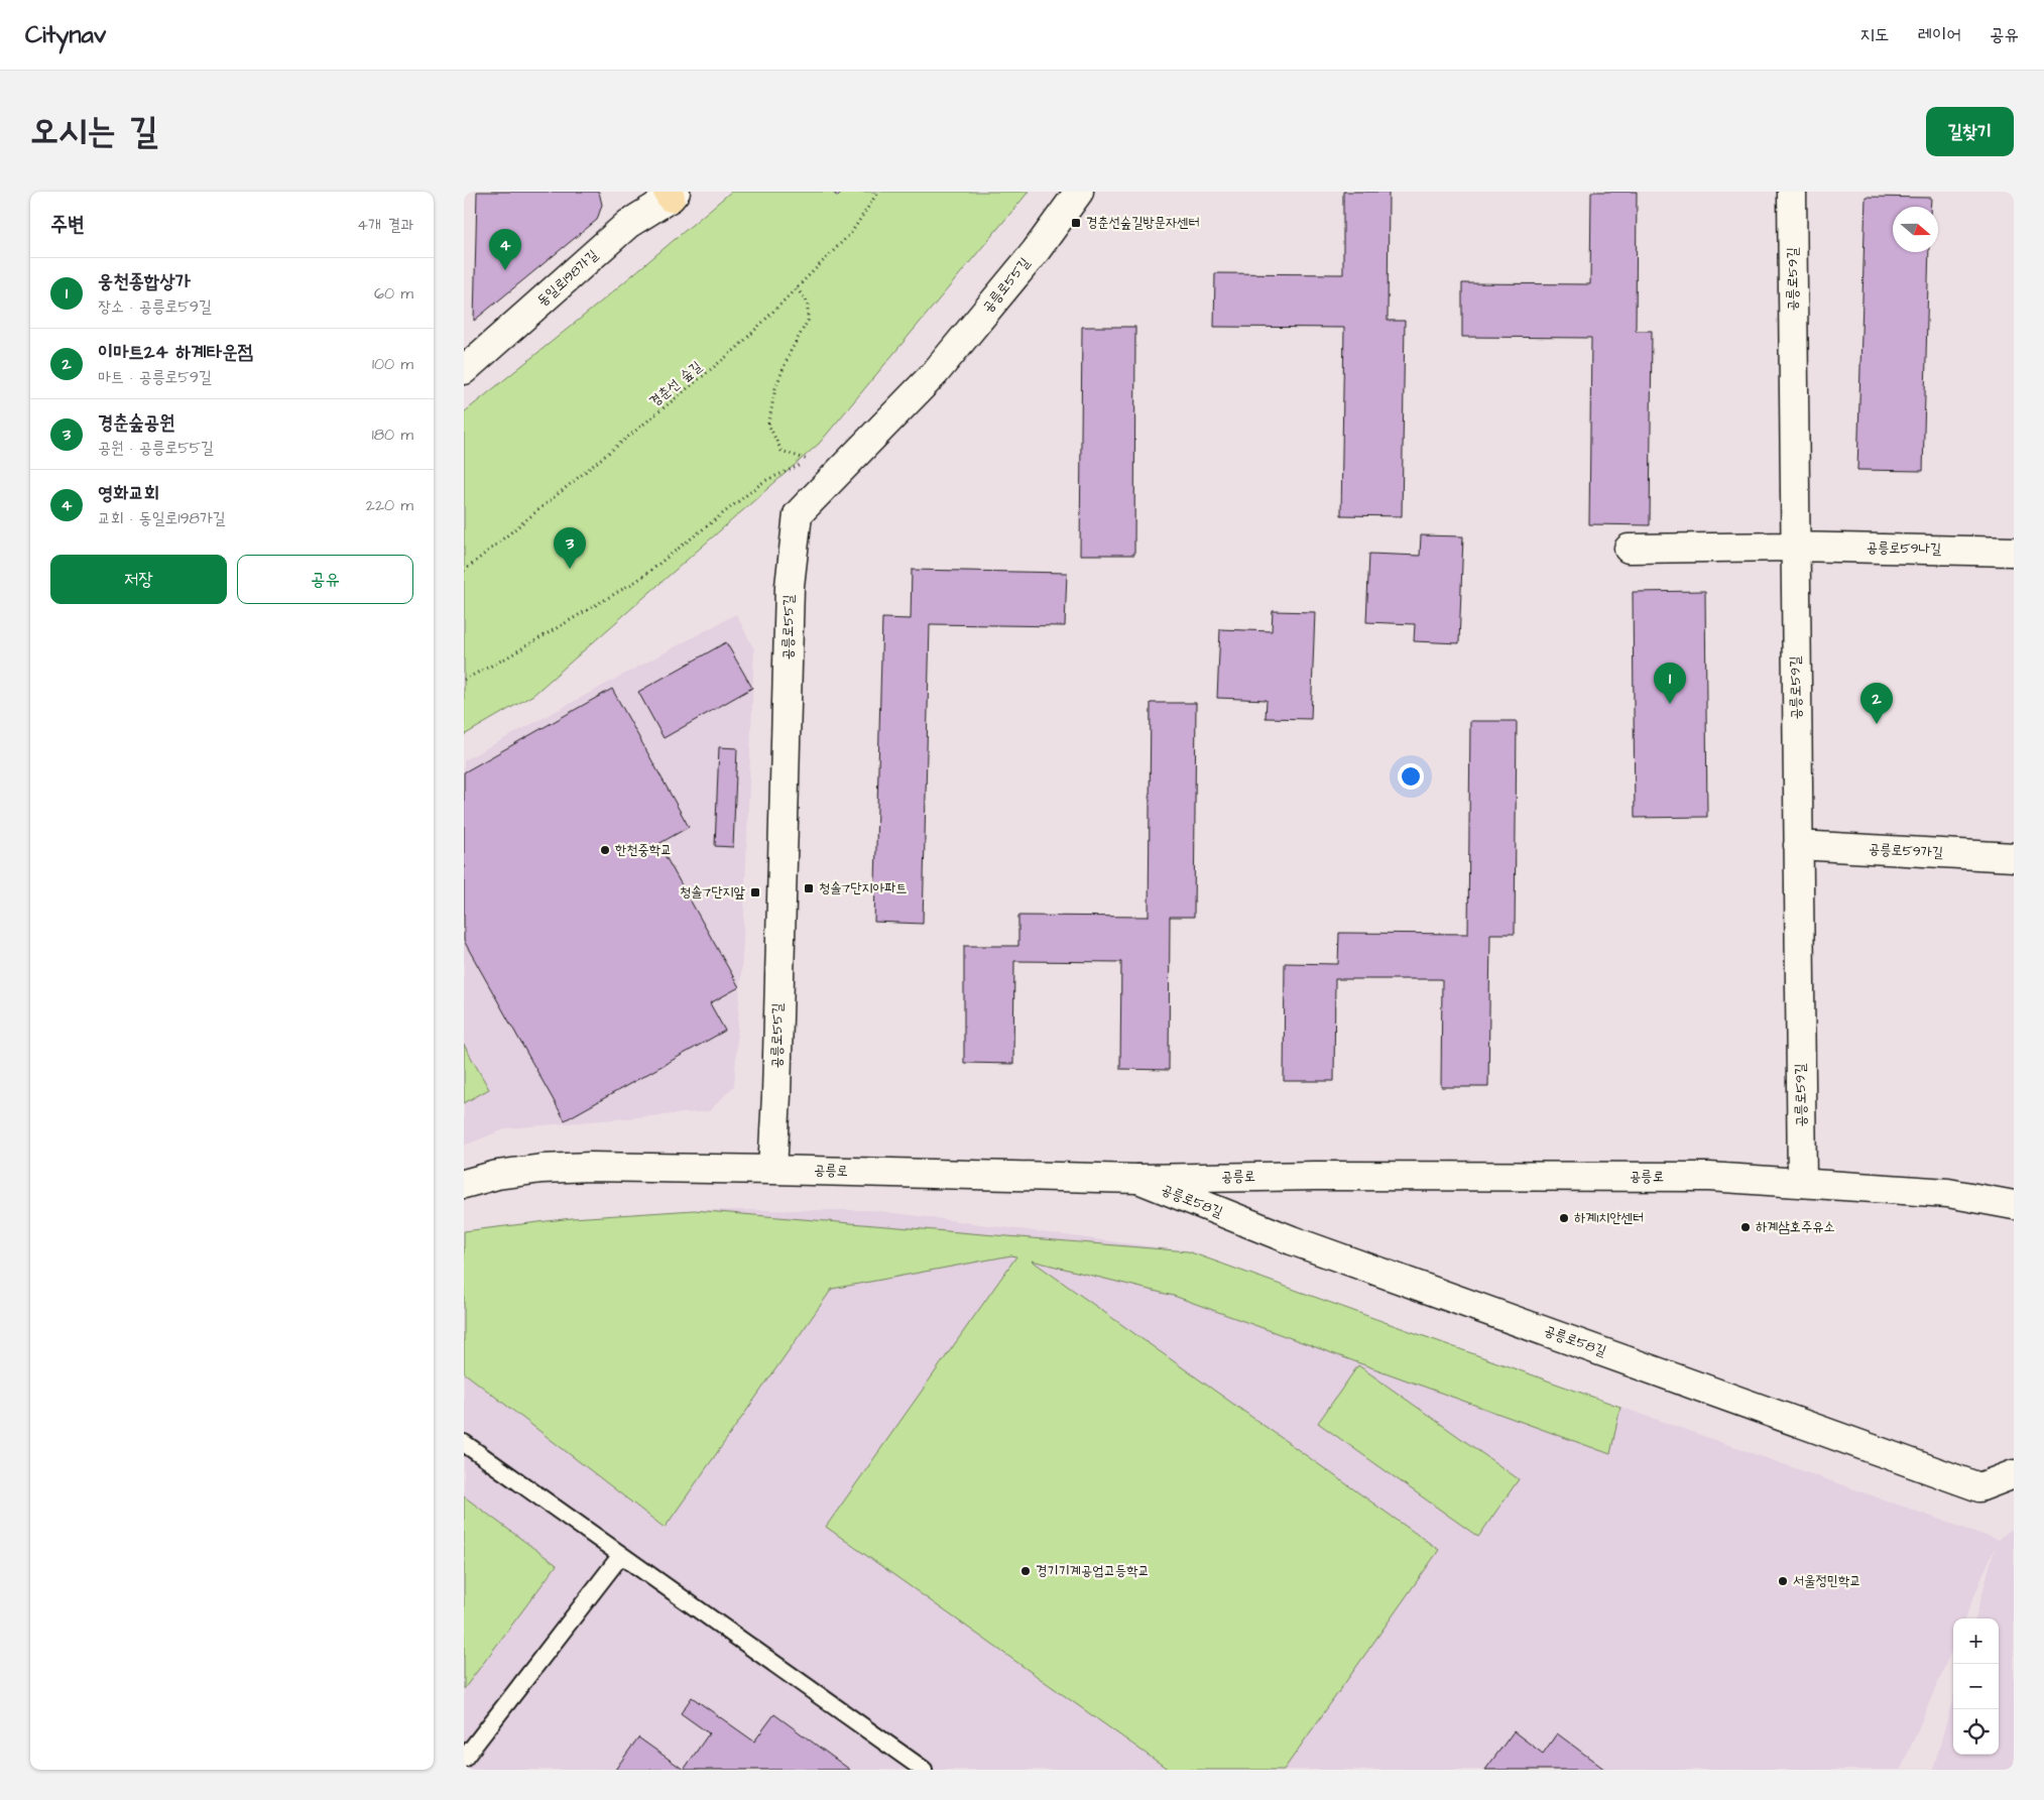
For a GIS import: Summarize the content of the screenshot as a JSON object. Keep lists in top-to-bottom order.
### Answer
{
  "streets": {
    "street": [
      "동일로198가길",
      "공릉로59길",
      "공릉로55길",
      "공릉로59나길",
      "공릉로59가길",
      "공릉로",
      "공릉로58길"
    ],
    "path": ["경춘선 숲길"]
  },
  "crossings": [
    ["공릉로59길", "공릉로59나길"],
    ["공릉로59길", "공릉로59가길"],
    ["공릉로59길", "공릉로"],
    ["공릉로55길", "공릉로"],
    ["공릉로", "공릉로58길"]
  ],
  "places": {
    "transit": ["경춘선숲길방문자센터", "청솔7단지아파트", "청솔7단지앞"],
    "other": [
      "한천중학교",
      "하계1치안센터",
      "하계삼호주유소",
      "경기기계공업고등학교",
      "서울정민학교"
    ]
  },
  "north": "right",
  "page": {
    "header": "Citynav",
    "nav": ["지도", "레이어", "공유"],
    "title": "오시는 길",
    "buttons": [
      "길찾기",
      ["저장", "공유"]
    ],
    "heading": ["주변", "4개 결과"],
    "pins": [
      "4",
      "3",
      "1",
      "2"
    ],
    "list": [
      {
        "mark": "1",
        "name": "웅천종합상가",
        "note": "장소 · 공릉로59길",
        "value": "60 m"
      },
      {
        "mark": "2",
        "name": "이마트24 하계타운점",
        "note": "마트 · 공릉로59길",
        "value": "100 m"
      },
      {
        "mark": "3",
        "name": "경춘숲공원",
        "note": "공원 · 공릉로55길",
        "value": "180 m"
      },
      {
        "mark": "4",
        "name": "영화교회",
        "note": "교회 · 동일로198가길",
        "value": "220 m"
      }
    ],
    "map_buttons": ["+", "−"]
  }
}
